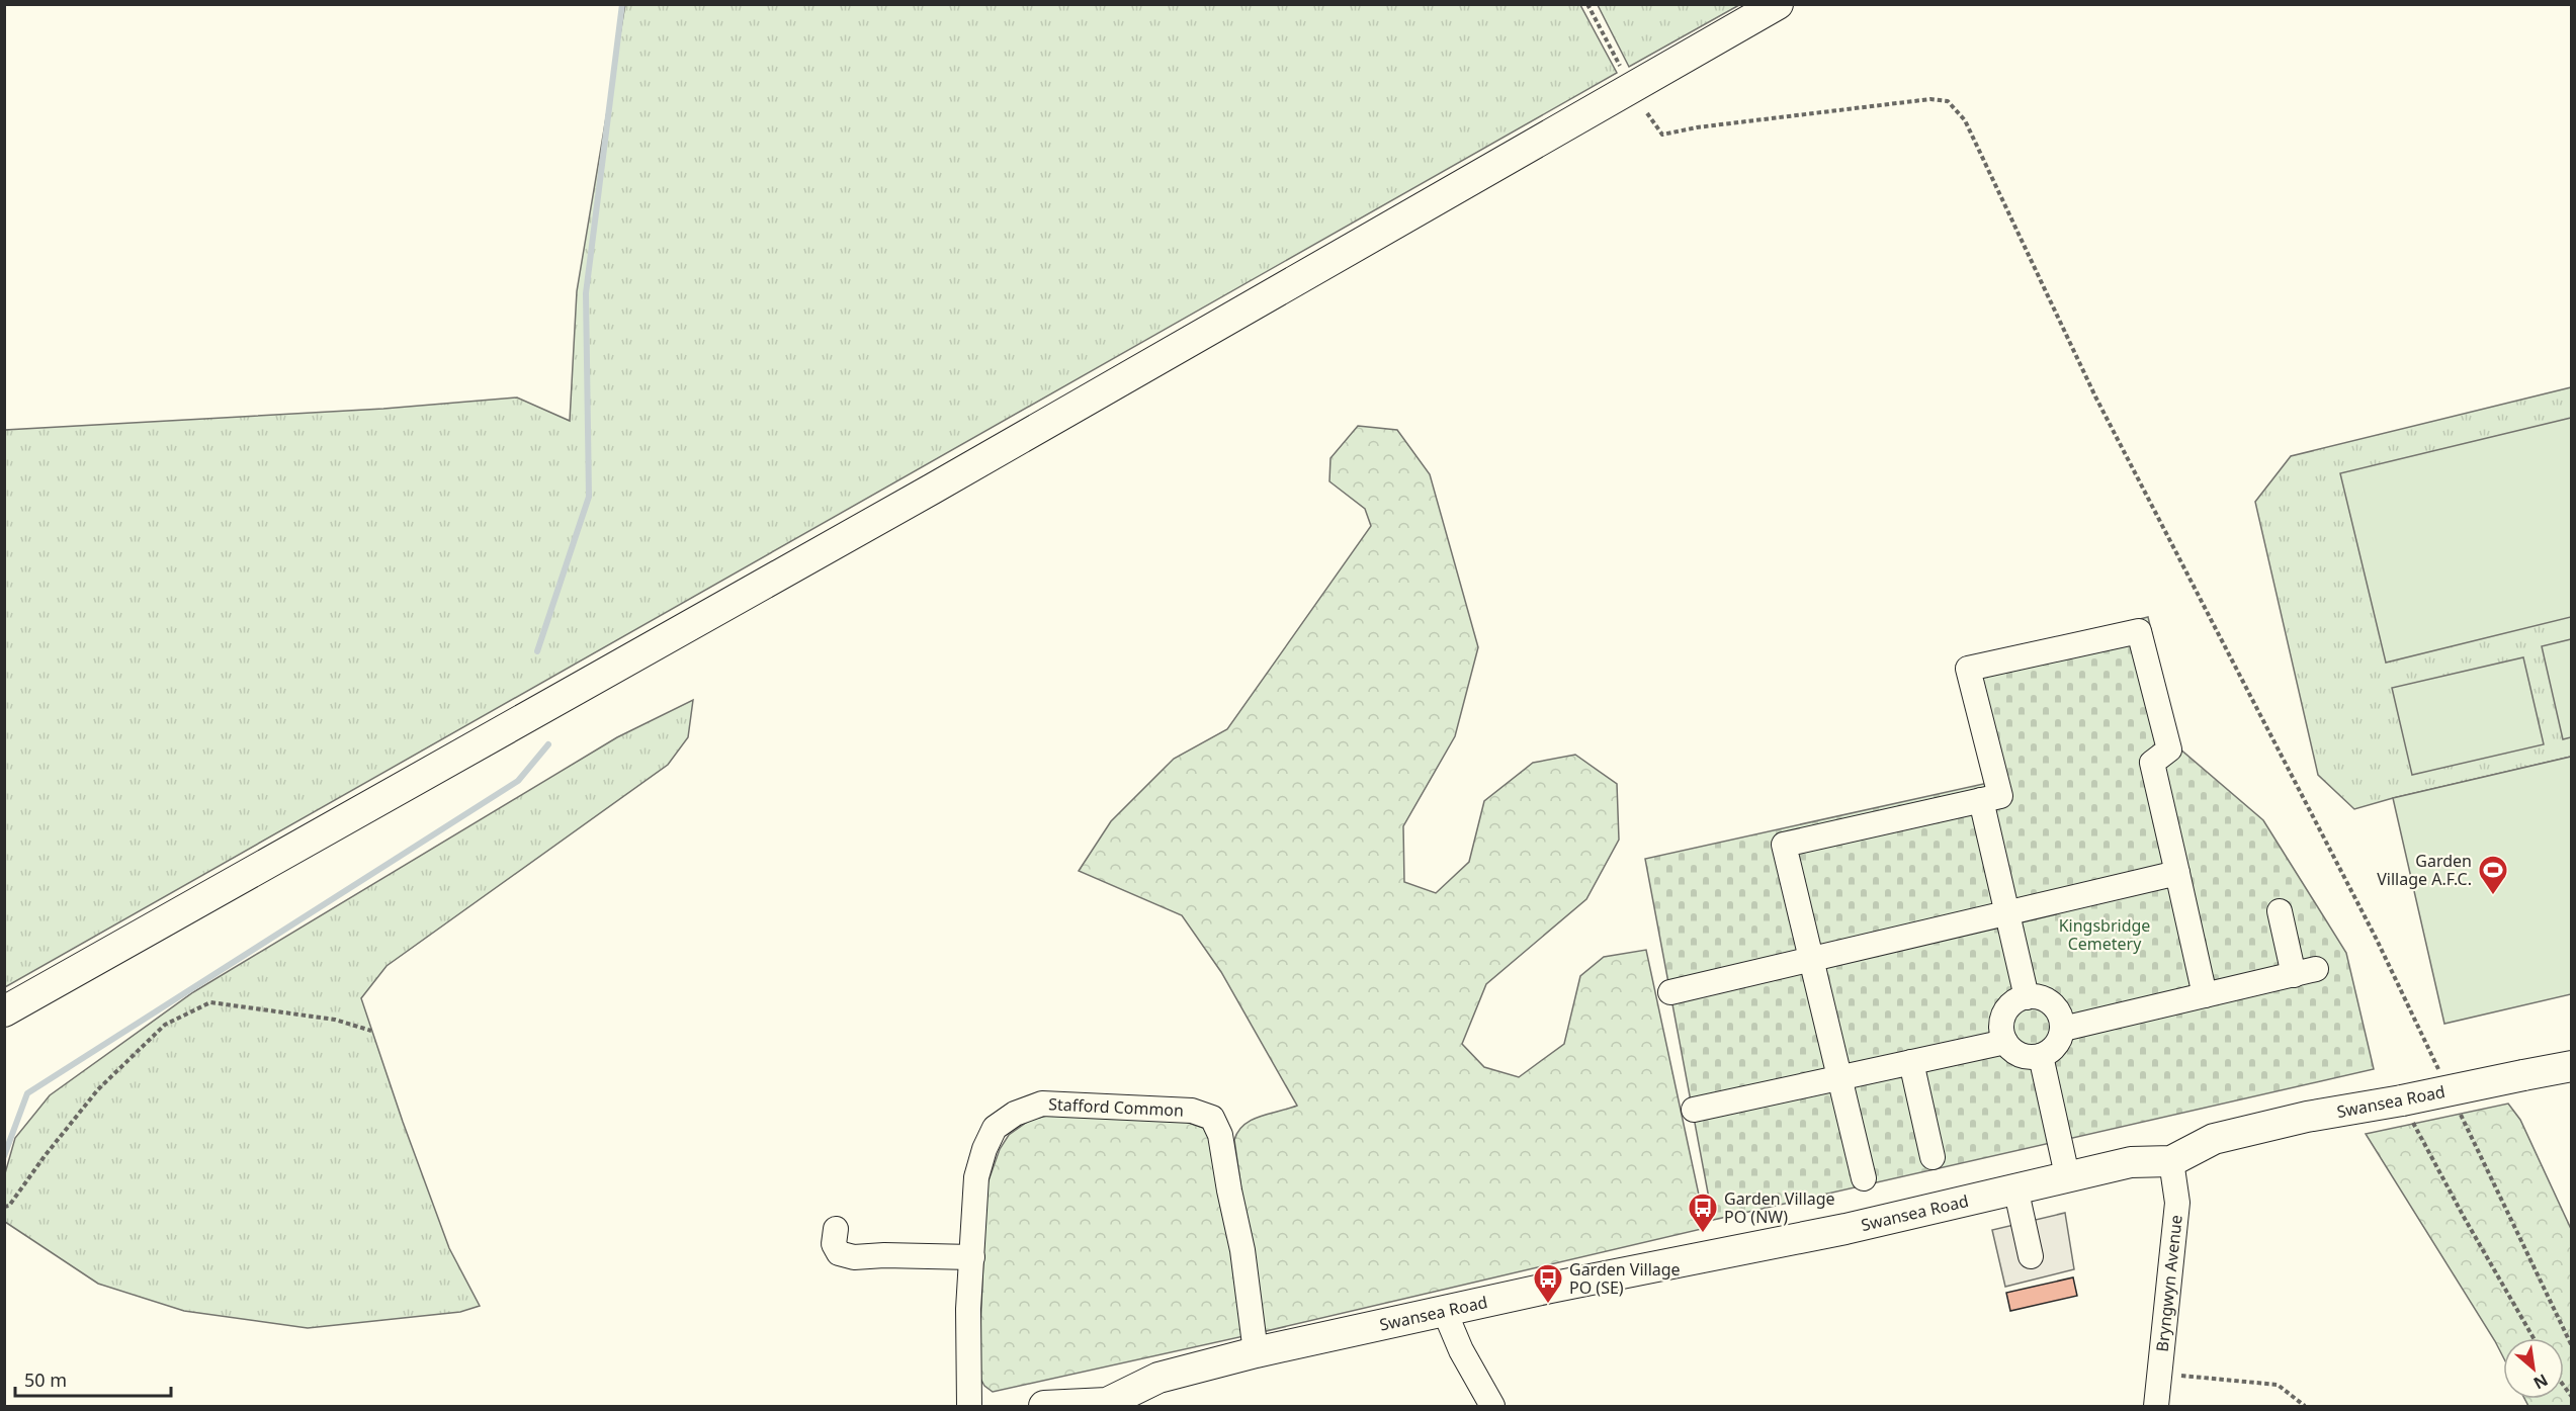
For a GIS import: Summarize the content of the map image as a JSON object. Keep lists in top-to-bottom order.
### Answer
{
  "streets": {
    "main road": ["Swansea Road"],
    "street": ["Stafford Common", "Bryngwyn Avenue"]
  },
  "crossings": [
    ["Swansea Road", "Stafford Common"],
    ["Swansea Road", "Bryngwyn Avenue"]
  ],
  "parks": ["Kingsbridge Cemetery"],
  "places": {
    "sports": ["Garden Village A.F.C."],
    "bus stop": ["Garden Village PO (NW)", "Garden Village PO (SE)"]
  },
  "scale_bar": "50 m",
  "north": "bottom right"
}
